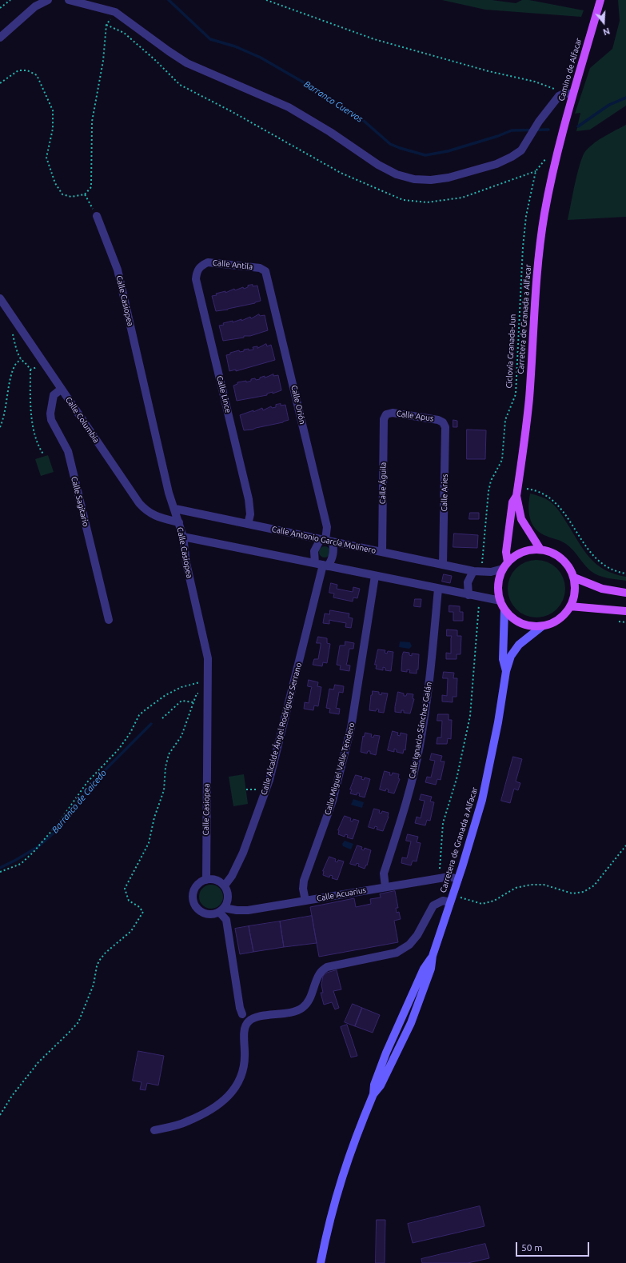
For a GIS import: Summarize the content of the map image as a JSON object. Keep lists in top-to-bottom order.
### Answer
{
  "streets": {
    "main road": ["Camino de Alfacar", "Carretera de Granada a Alfacar"],
    "street": [
      "Calle Antila",
      "Calle Casiopea",
      "Calle Lince",
      "Calle Orión",
      "Calle Apus",
      "Calle Columbia",
      "Calle Águila",
      "Calle Aries",
      "Calle Sagitario",
      "Calle Antonio García Molinero",
      "Calle Alcalde Ángel Rodríguez Serrano",
      "Calle Ignacio Sánchez Galán",
      "Calle Miguel Valle-Tendero",
      "Calle Acuarius"
    ],
    "path": ["Ciclovía Granada-Jun"]
  },
  "crossings": [
    ["Camino de Alfacar", "Carretera de Granada a Alfacar"],
    ["Calle Antila", "Calle Lince"],
    ["Calle Antila", "Calle Orión"],
    ["Calle Casiopea", "Calle Columbia"],
    ["Calle Casiopea", "Calle Antonio García Molinero"],
    ["Calle Casiopea", "Calle Alcalde Ángel Rodríguez Serrano"],
    ["Calle Casiopea", "Calle Acuarius"],
    ["Carretera de Granada a Alfacar", "Calle Antonio García Molinero"],
    ["Carretera de Granada a Alfacar", "Calle Acuarius"],
    ["Ciclovía Granada-Jun", "Calle Antonio García Molinero"],
    ["Calle Lince", "Calle Antonio García Molinero"],
    ["Calle Orión", "Calle Antonio García Molinero"],
    ["Calle Orión", "Calle Alcalde Ángel Rodríguez Serrano"],
    ["Calle Apus", "Calle Águila"],
    ["Calle Apus", "Calle Aries"],
    ["Calle Columbia", "Calle Sagitario"],
    ["Calle Águila", "Calle Antonio García Molinero"],
    ["Calle Aries", "Calle Antonio García Molinero"],
    ["Calle Alcalde Ángel Rodríguez Serrano", "Calle Acuarius"],
    ["Calle Ignacio Sánchez Galán", "Calle Acuarius"],
    ["Calle Miguel Valle-Tendero", "Calle Acuarius"]
  ],
  "water": ["Barranco Cuervos", "Barranco de Caicedo"],
  "scale_bar": "50 m",
  "north": "bottom"
}
